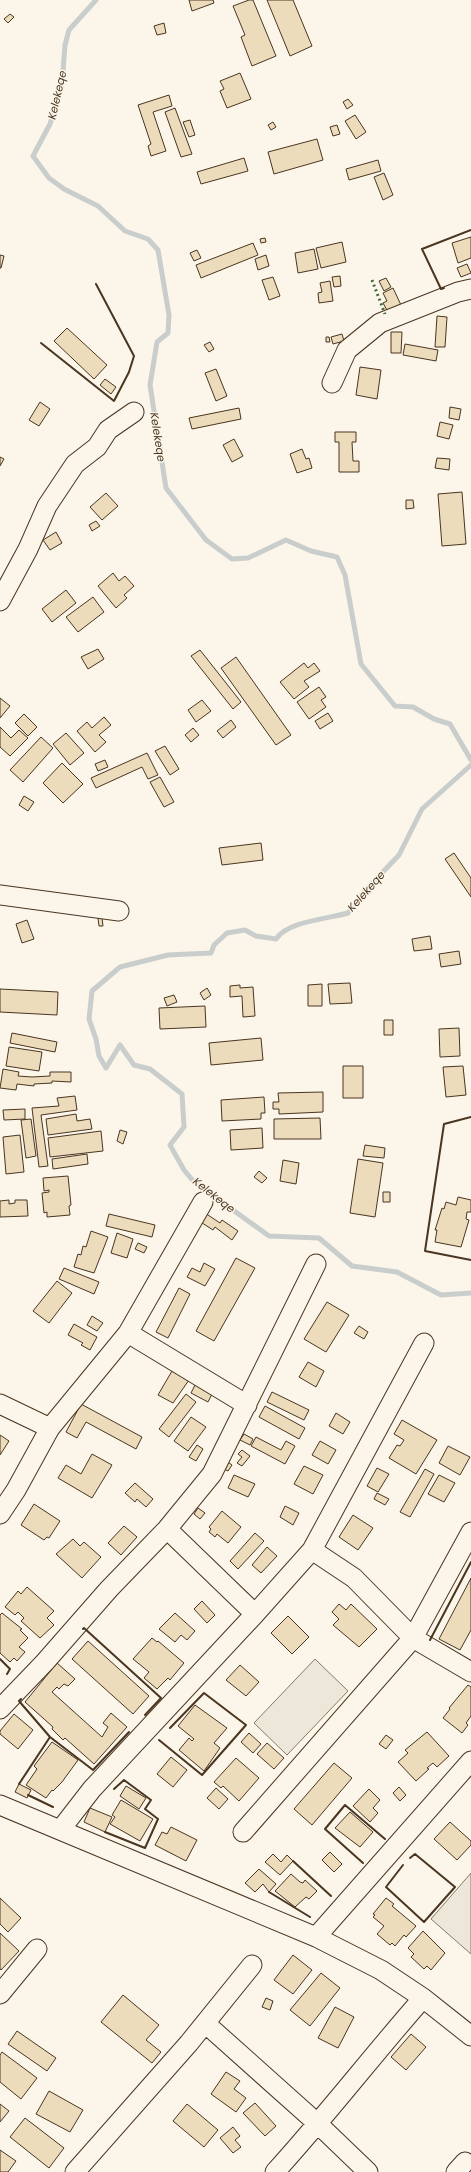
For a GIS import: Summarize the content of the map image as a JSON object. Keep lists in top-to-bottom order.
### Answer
{
  "water": ["Kelekeqe"]
}
